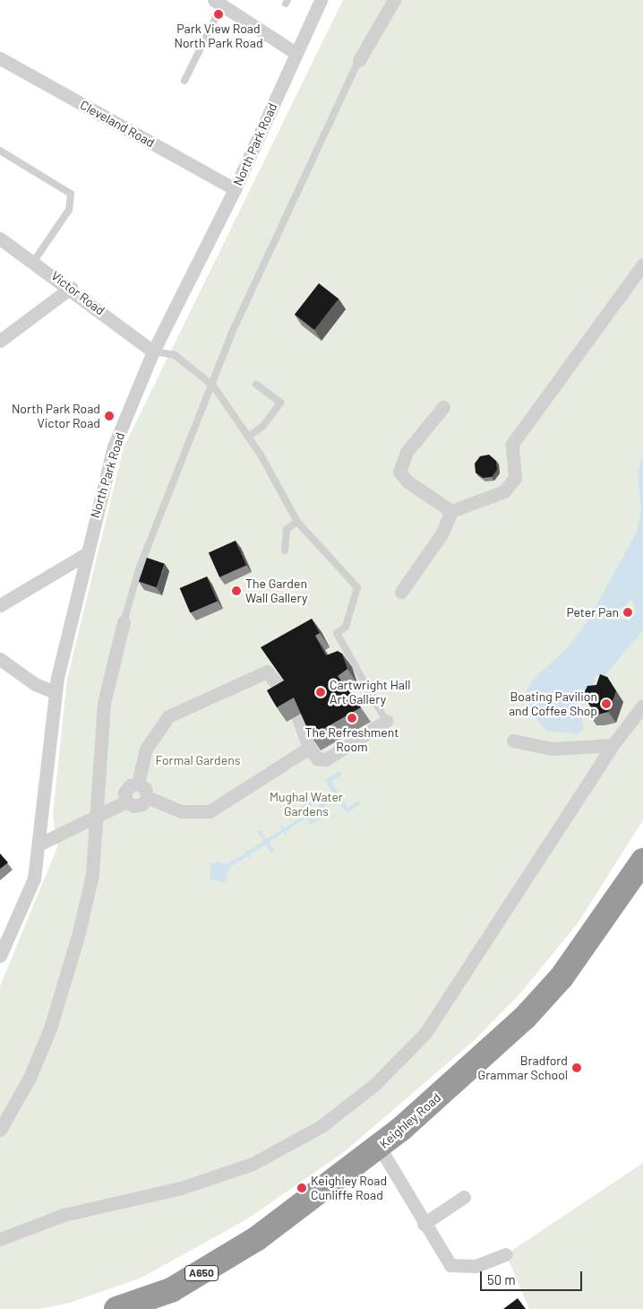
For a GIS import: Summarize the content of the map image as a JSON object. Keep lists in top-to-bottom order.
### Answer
{
  "streets": {
    "highway": ["Keighley Road", "A650"],
    "street": ["Cleveland Road", "North Park Road", "Victor Road"]
  },
  "crossings": [
    ["Cleveland Road", "North Park Road"],
    ["North Park Road", "Victor Road"]
  ],
  "parks": ["Formal Gardens", "Mughal Water Gardens"],
  "places": [
    "Park View Road North Park Road",
    "North Park Road Victor Road",
    "The Garden Wall Gallery",
    "Peter Pan",
    "Cartwright Hall Art Gallery",
    "Boating Pavilion and Coffee Shop",
    "The Refreshment Room",
    "Bradford Grammar School",
    "Keighley Road Cunliffe Road"
  ],
  "scale_bar": "50 m"
}
